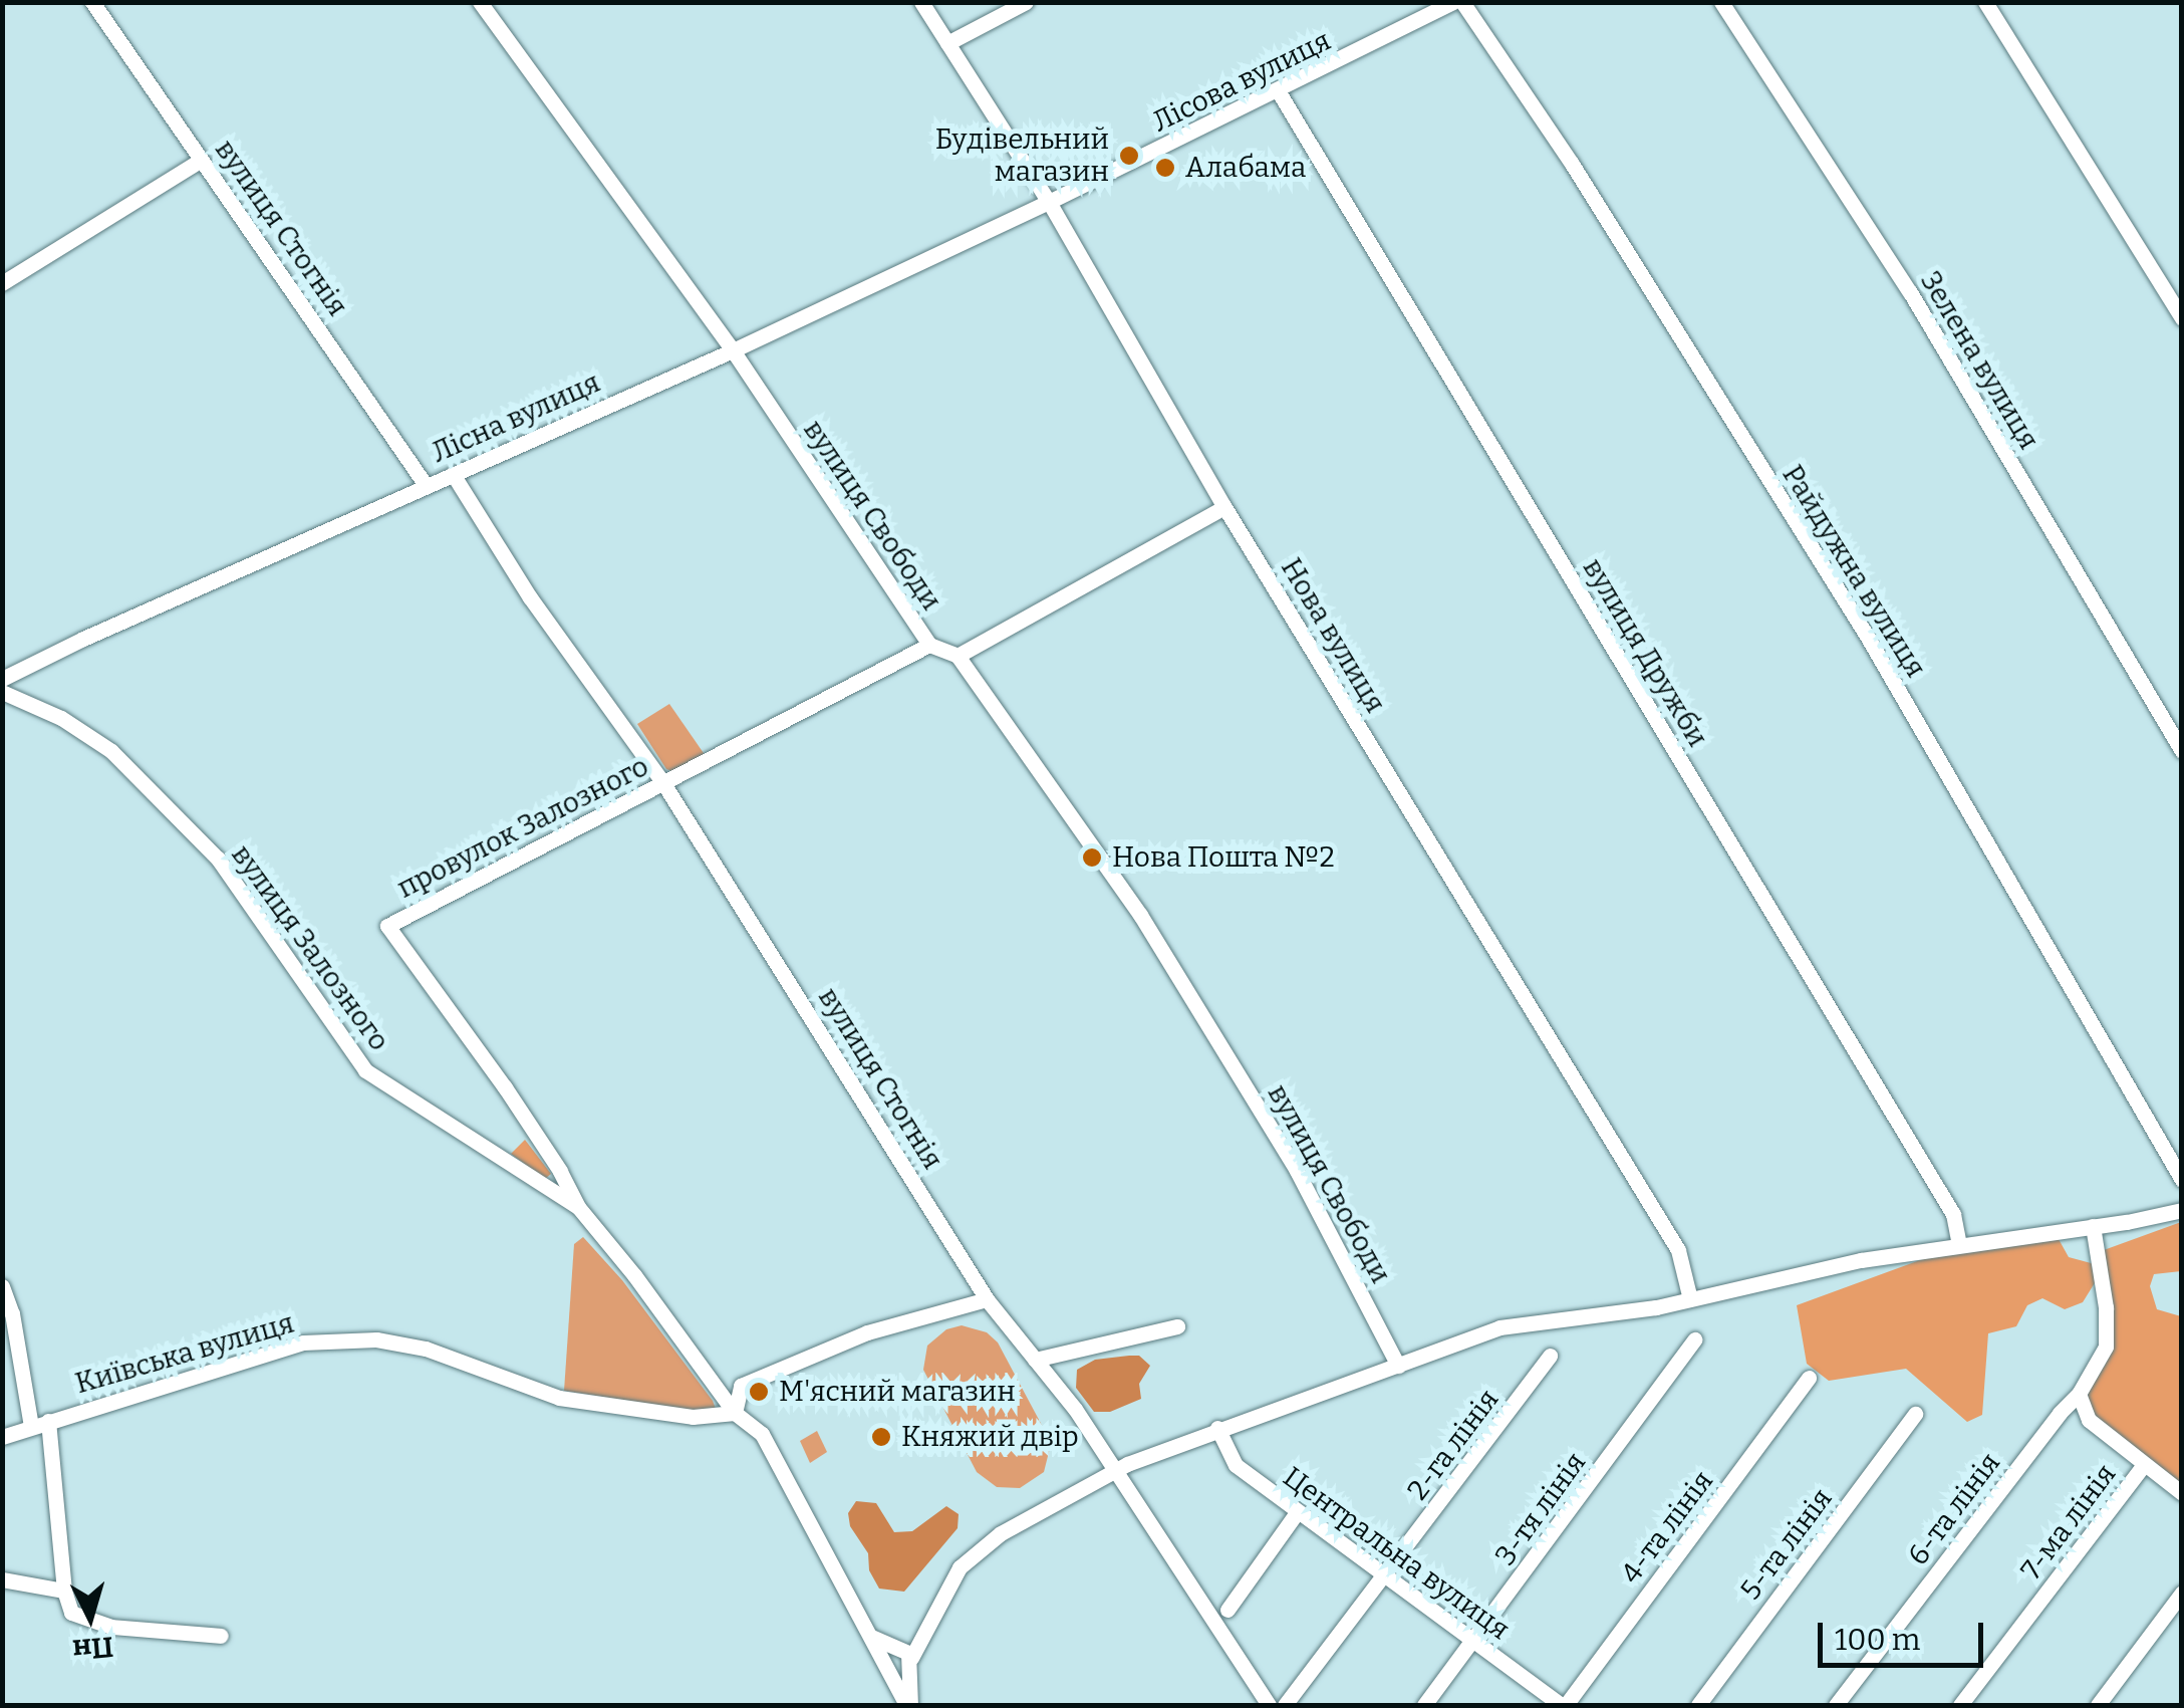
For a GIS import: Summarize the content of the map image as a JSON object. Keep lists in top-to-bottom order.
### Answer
{
  "streets": {
    "street": [
      "Лісова вулиця",
      "вулиця Стогнія",
      "Зелена вулиця",
      "Лісна вулиця",
      "вулиця Свободи",
      "Райдужна вулиця",
      "Нова вулиця",
      "вулиця Дружби",
      "провулок Залозного",
      "вулиця Залозного",
      "Київська вулиця",
      "2-га лінія",
      "3-тя лінія",
      "6-та лінія",
      "7-ма лінія",
      "4-та лінія",
      "5-та лінія",
      "Центральна вулиця"
    ]
  },
  "crossings": [
    ["Лісова вулиця", "Лісна вулиця"],
    ["Лісова вулиця", "Нова вулиця"],
    ["Лісова вулиця", "вулиця Дружби"],
    ["вулиця Стогнія", "Лісна вулиця"],
    ["вулиця Стогнія", "провулок Залозного"],
    ["Лісна вулиця", "вулиця Свободи"],
    ["Лісна вулиця", "Нова вулиця"],
    ["вулиця Свободи", "провулок Залозного"],
    ["провулок Залозного", "вулиця Залозного"],
    ["вулиця Залозного", "Київська вулиця"],
    ["2-га лінія", "Центральна вулиця"],
    ["3-тя лінія", "Центральна вулиця"],
    ["4-та лінія", "Центральна вулиця"]
  ],
  "places": [
    "Будівельний магазин",
    "Алабама",
    "Нова Пошта №2",
    "М'ясний магазин",
    "Княжий двір"
  ],
  "scale_bar": "100 m",
  "north": "bottom"
}
